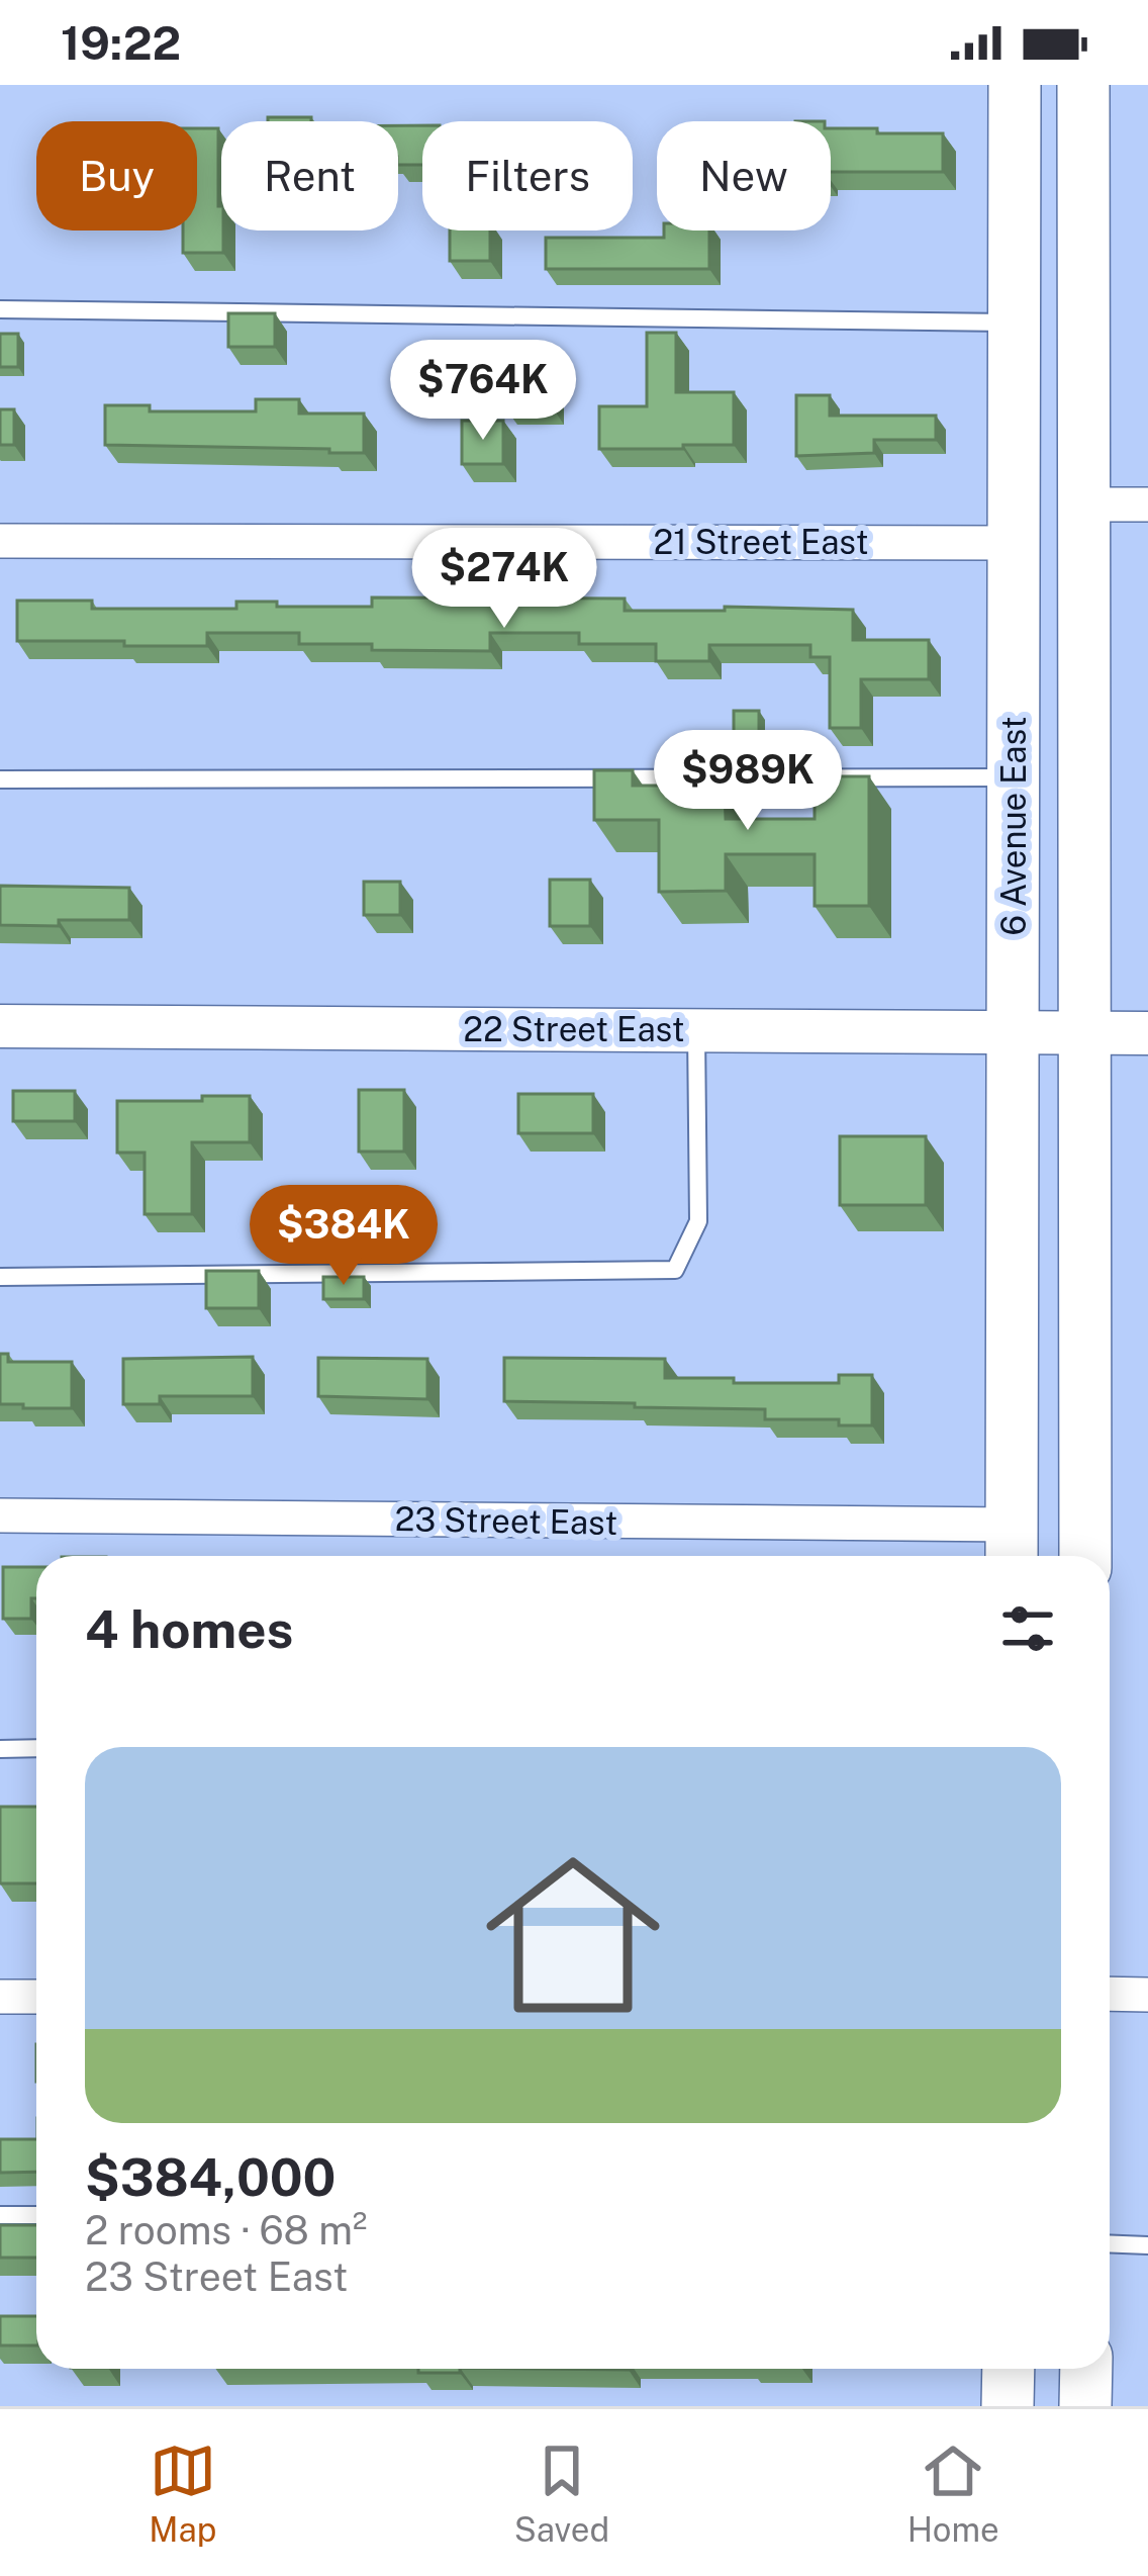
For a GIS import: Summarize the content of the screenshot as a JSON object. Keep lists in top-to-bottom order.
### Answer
{
  "streets": {
    "main road": ["6 Avenue East"],
    "street": ["21 Street East", "22 Street East", "23 Street East"]
  },
  "crossings": [
    ["21 Street East", "6 Avenue East"],
    ["6 Avenue East", "22 Street East"],
    ["6 Avenue East", "23 Street East"]
  ],
  "page": {
    "status": "19:22",
    "chip": [
      "Buy",
      "Rent",
      "Filters",
      "New"
    ],
    "price": [
      "$764K",
      "$274K",
      "$989K",
      "$384K"
    ],
    "heading": "4 homes",
    "list": [
      {
        "name": "$384,000",
        "note": "2 rooms · 68 m² · 23 Street East"
      }
    ],
    "tabs": ["Map", "Saved", "Home"]
  }
}
